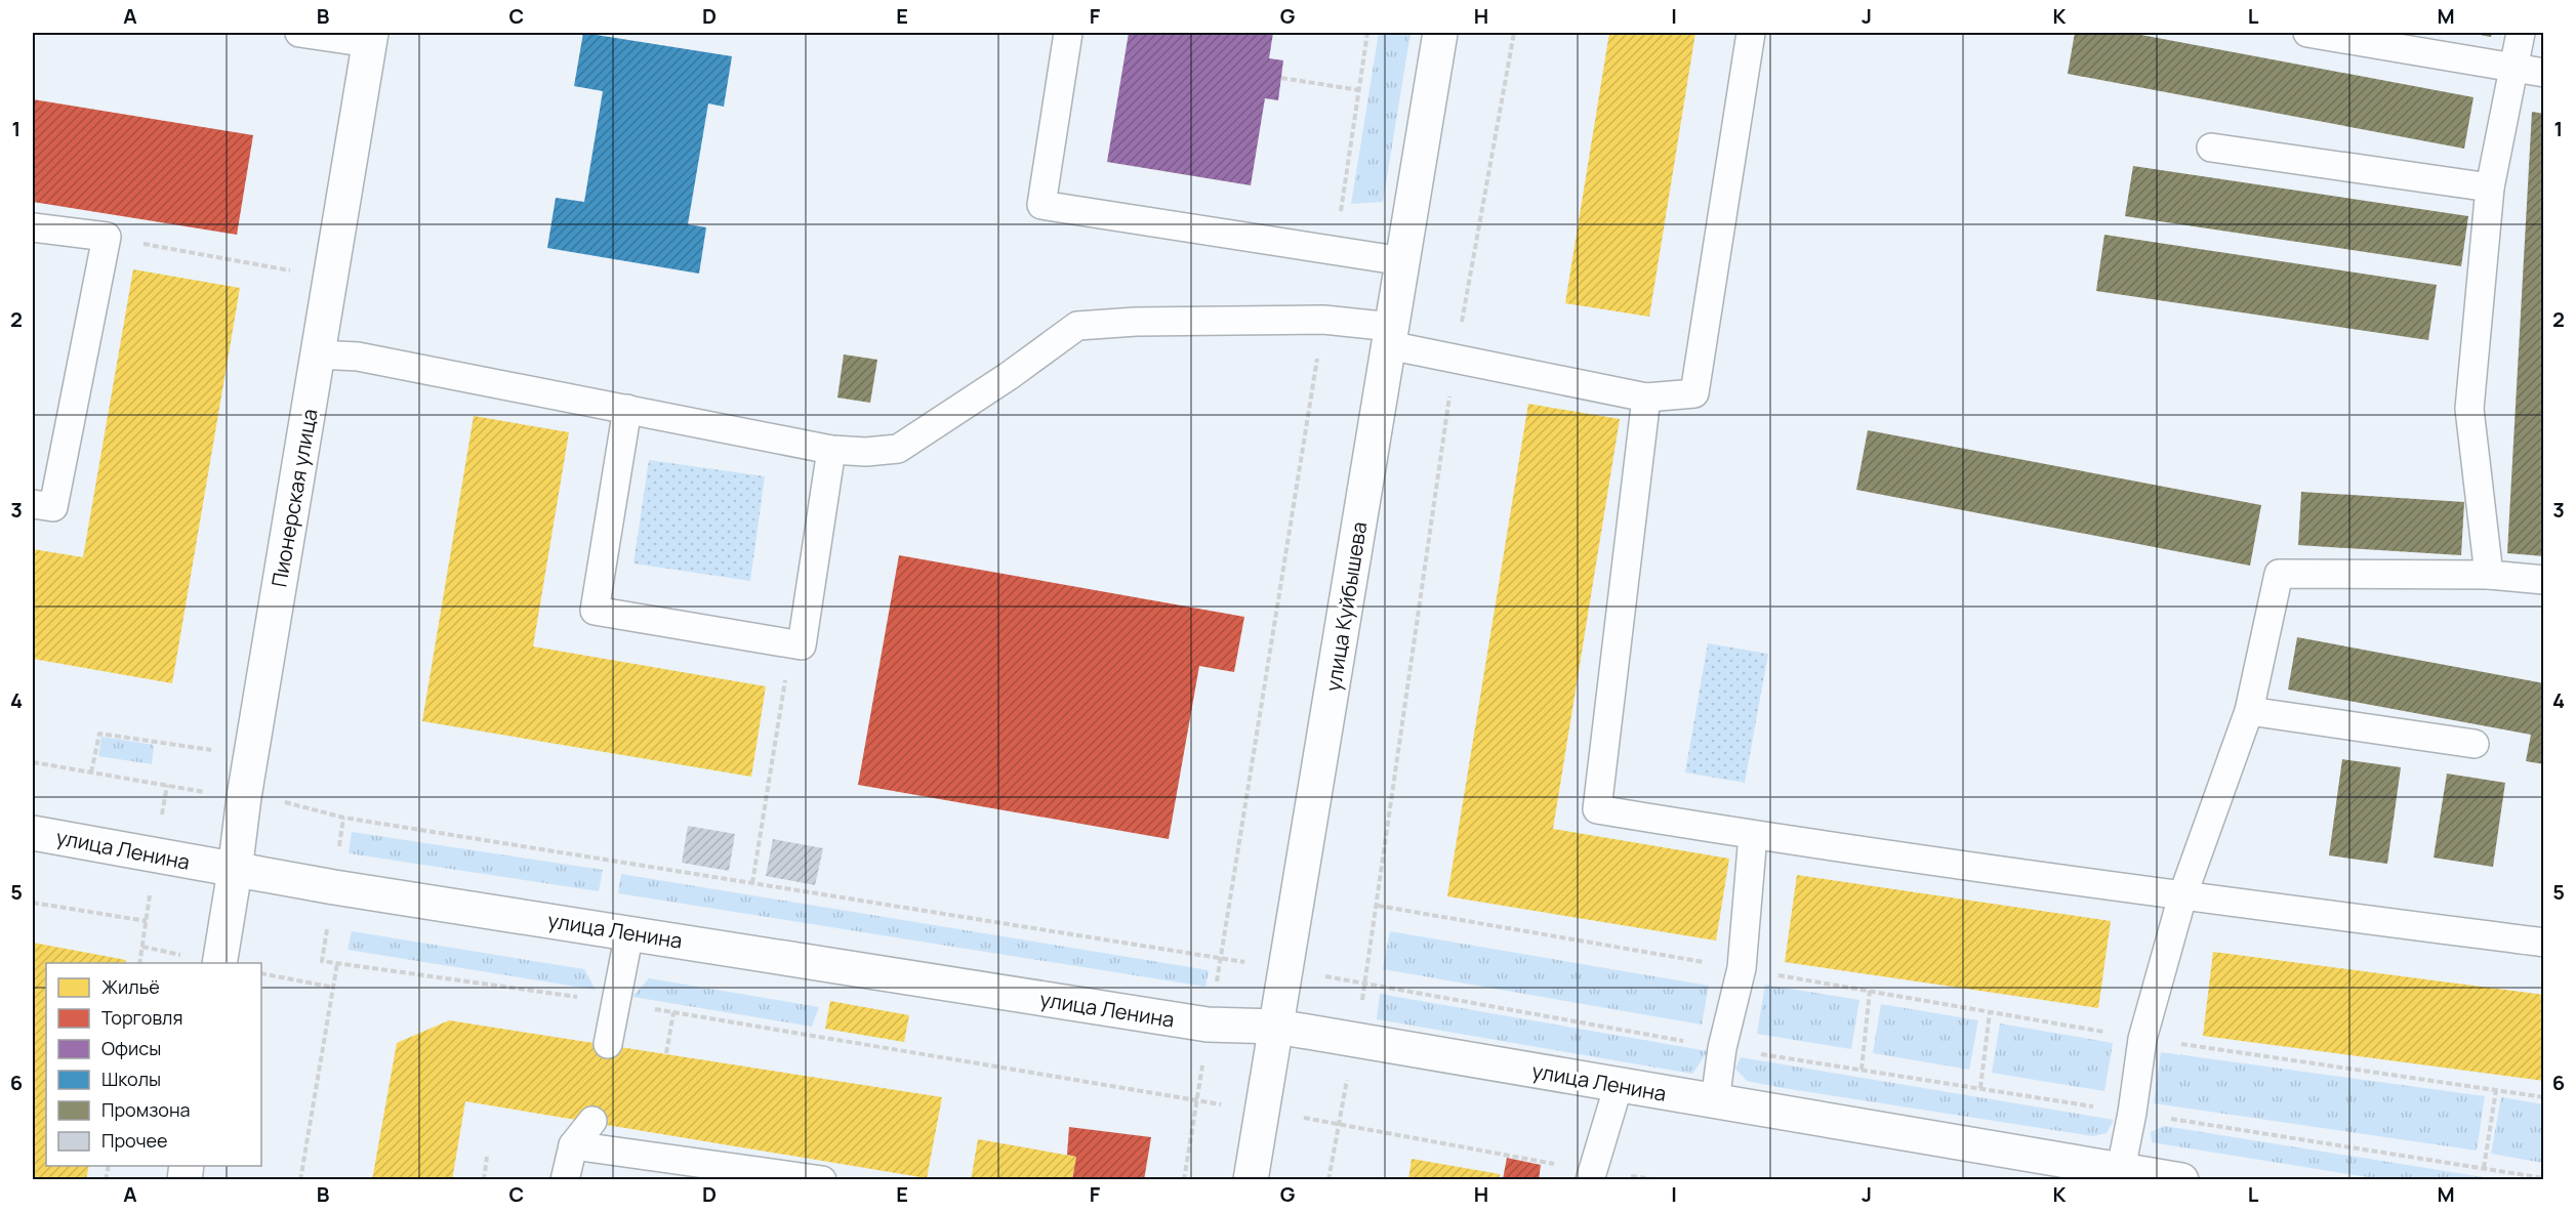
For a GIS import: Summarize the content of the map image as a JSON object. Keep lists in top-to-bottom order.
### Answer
{
  "streets": {
    "street": ["Пионерская улица", "улица Куйбышева", "улица Ленина"]
  },
  "crossings": [
    ["Пионерская улица", "улица Ленина"],
    ["улица Куйбышева", "улица Ленина"]
  ],
  "legend": [
    "Жильё",
    "Торговля",
    "Офисы",
    "Школы",
    "Промзона",
    "Прочее"
  ],
  "grid": {
    "columns": [
      "A",
      "B",
      "C",
      "D",
      "E",
      "F",
      "G",
      "H",
      "I",
      "J",
      "K",
      "L",
      "M"
    ],
    "rows": [
      "1",
      "2",
      "3",
      "4",
      "5",
      "6"
    ]
  }
}
